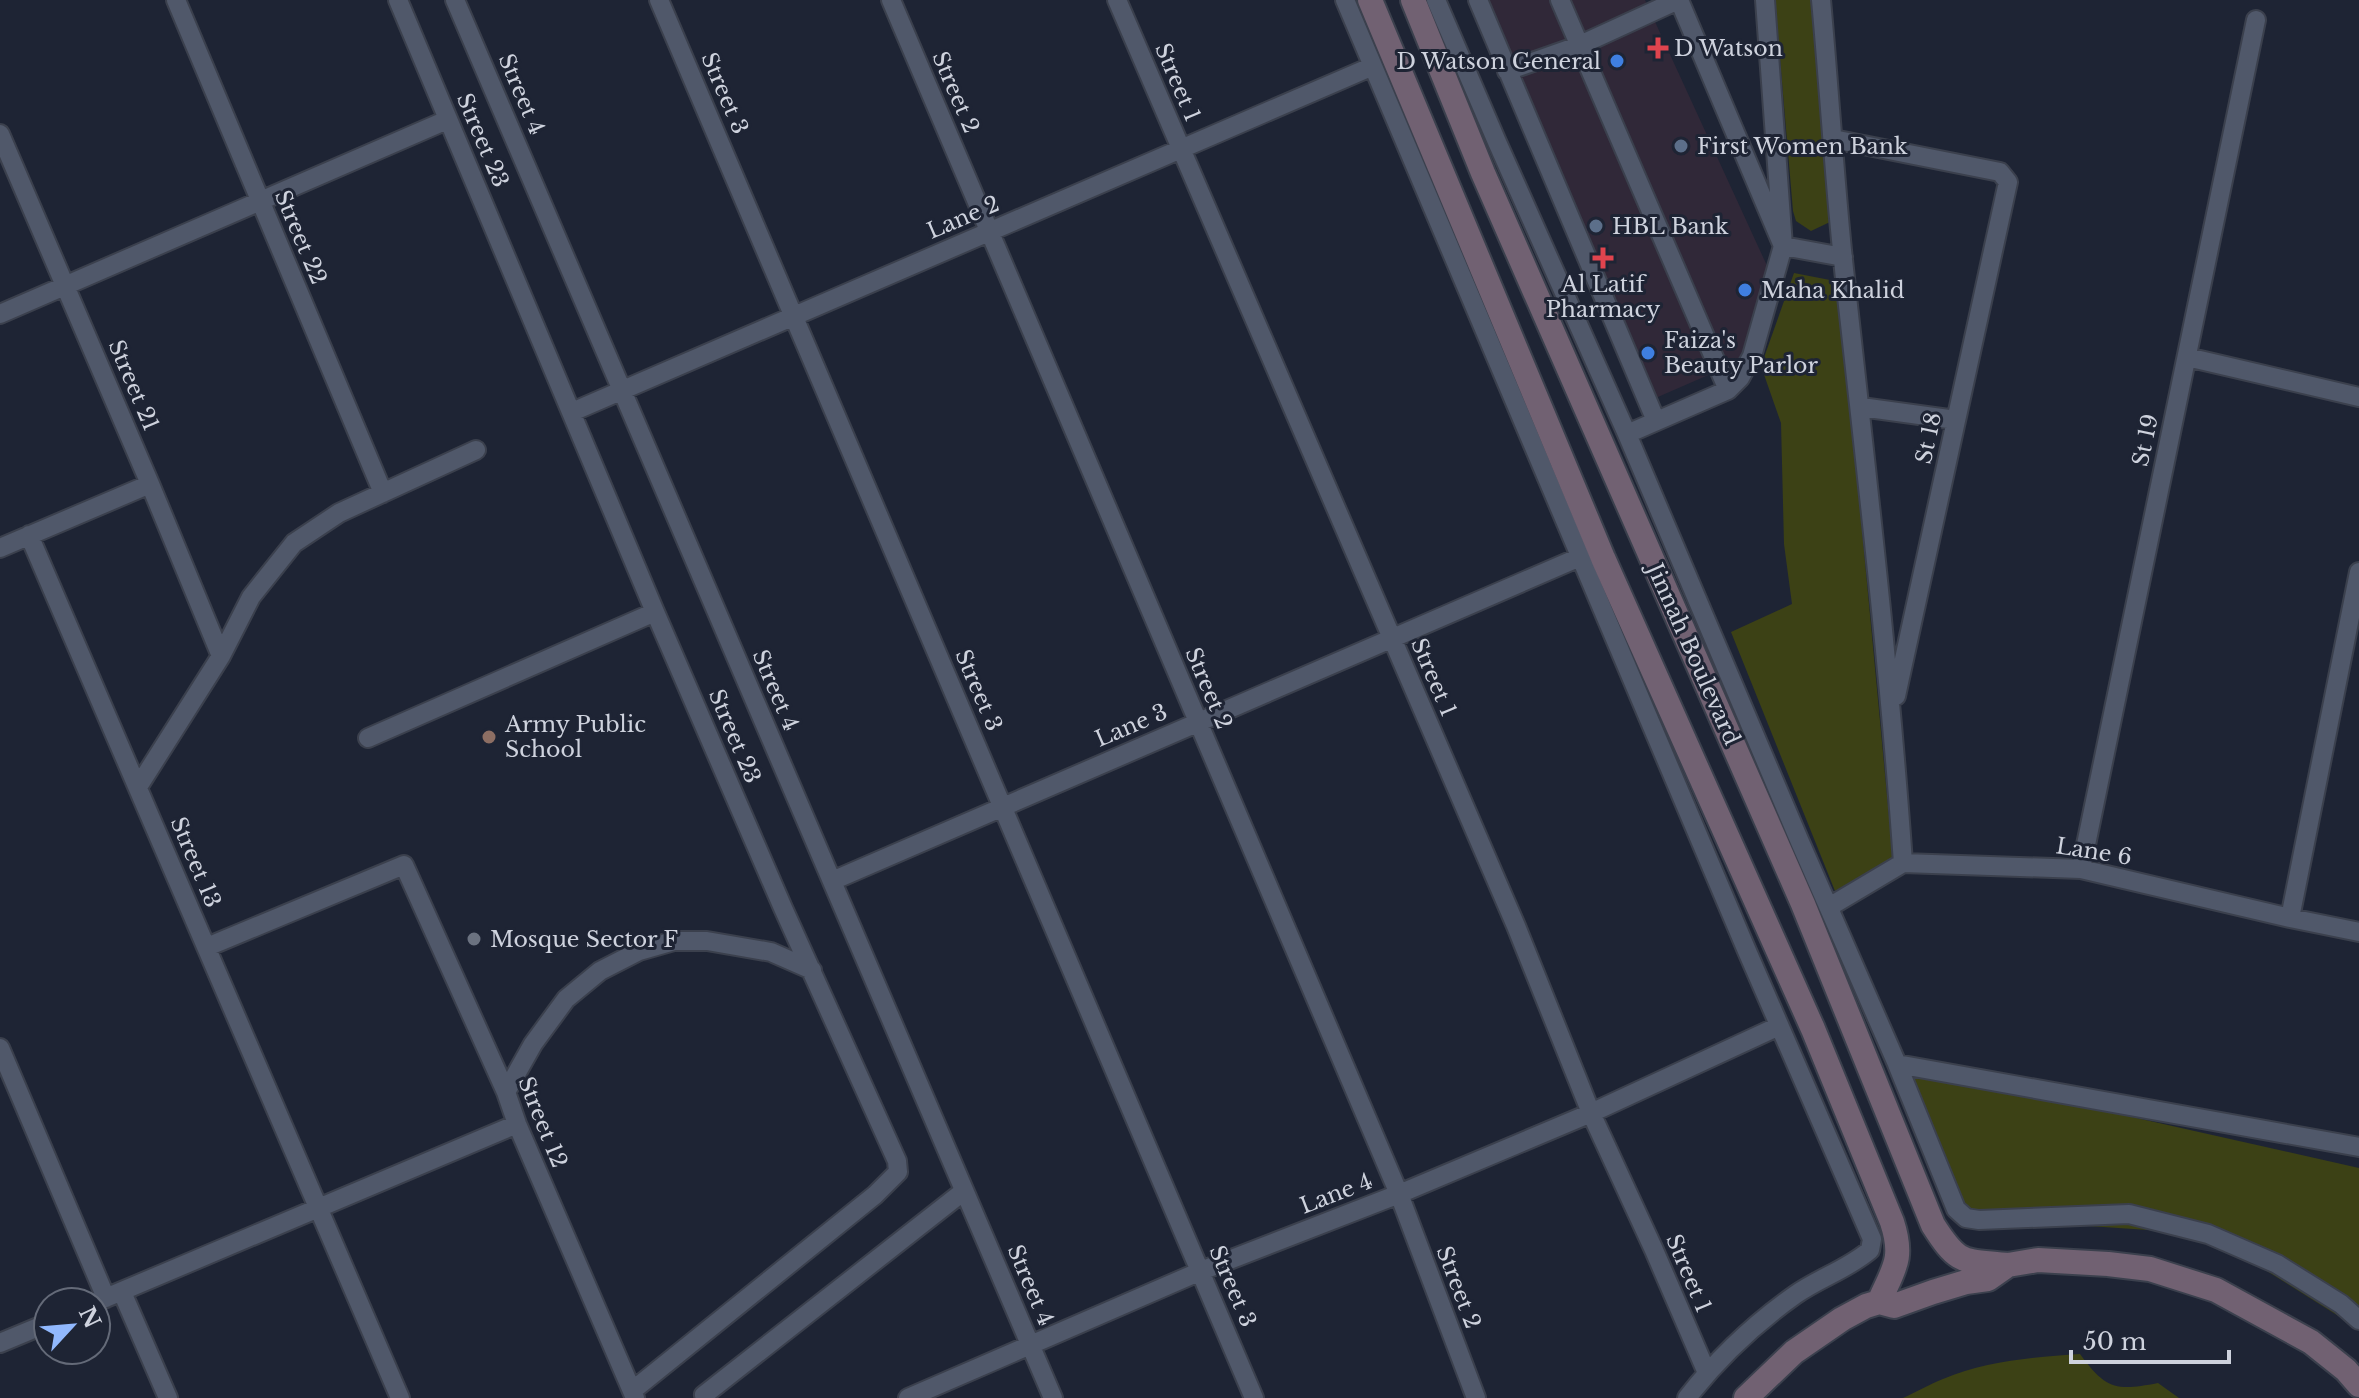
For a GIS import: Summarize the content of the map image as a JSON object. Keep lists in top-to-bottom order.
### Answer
{
  "streets": {
    "street": [
      "Street 1",
      "Street 2",
      "Street 3",
      "Street 4",
      "Street 23",
      "Lane 2",
      "Street 22",
      "Street 21",
      "St 18",
      "St 19",
      "Jinnah Boulevard",
      "Lane 3",
      "Lane 6",
      "Street 13",
      "Street 12",
      "Lane 4"
    ]
  },
  "crossings": [
    ["Street 1", "Lane 2"],
    ["Street 1", "Lane 3"],
    ["Street 1", "Lane 4"],
    ["Street 2", "Lane 2"],
    ["Street 2", "Lane 3"],
    ["Street 2", "Lane 4"],
    ["Street 3", "Lane 2"],
    ["Street 3", "Lane 3"],
    ["Street 3", "Lane 4"],
    ["Street 4", "Lane 2"],
    ["Street 4", "Lane 3"],
    ["Street 4", "Lane 4"],
    ["Street 23", "Lane 2"],
    ["Street 23", "Street 12"],
    ["St 19", "Lane 6"],
    ["Street 13", "Street 12"]
  ],
  "places": {
    "health": ["D Watson", "Al Latif Pharmacy"],
    "other": [
      "D Watson General",
      "First Women Bank",
      "HBL Bank",
      "Maha Khalid",
      "Faiza's Beauty Parlor",
      "Army Public School",
      "Mosque Sector F"
    ]
  },
  "scale_bar": "50 m",
  "north": "top right"
}
